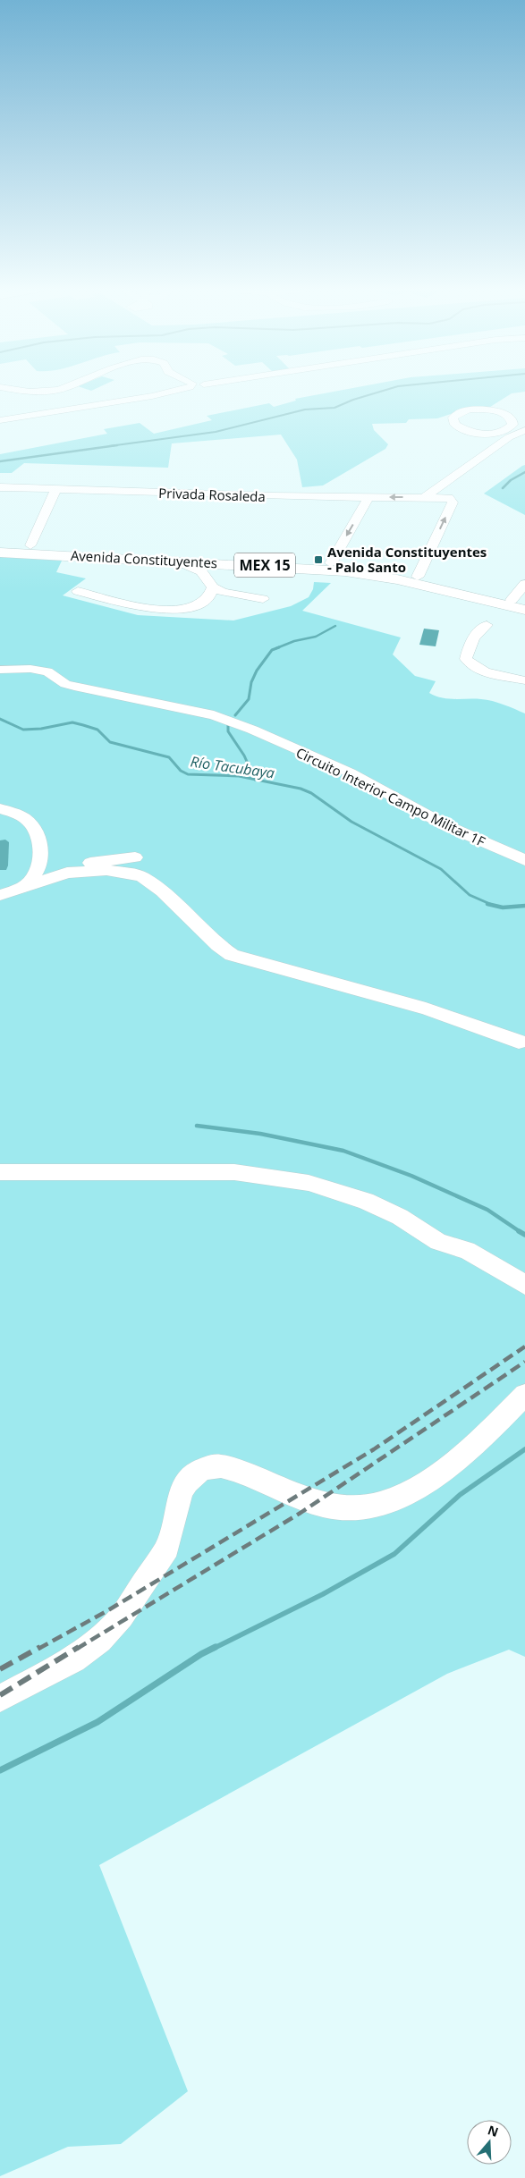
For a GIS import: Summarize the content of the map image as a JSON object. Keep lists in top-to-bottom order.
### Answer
{
  "streets": {
    "highway": ["Avenida Constituyentes", "MEX 15"],
    "street": ["Privada Rosaleda", "Circuito Interior Campo Militar 1F"]
  },
  "crossings": [
    ["Privada Rosaleda", "Avenida Constituyentes"]
  ],
  "water": ["Río Tacubaya"],
  "places": {
    "transit": ["Avenida Constituyentes - Palo Santo"]
  },
  "north": "top"
}
